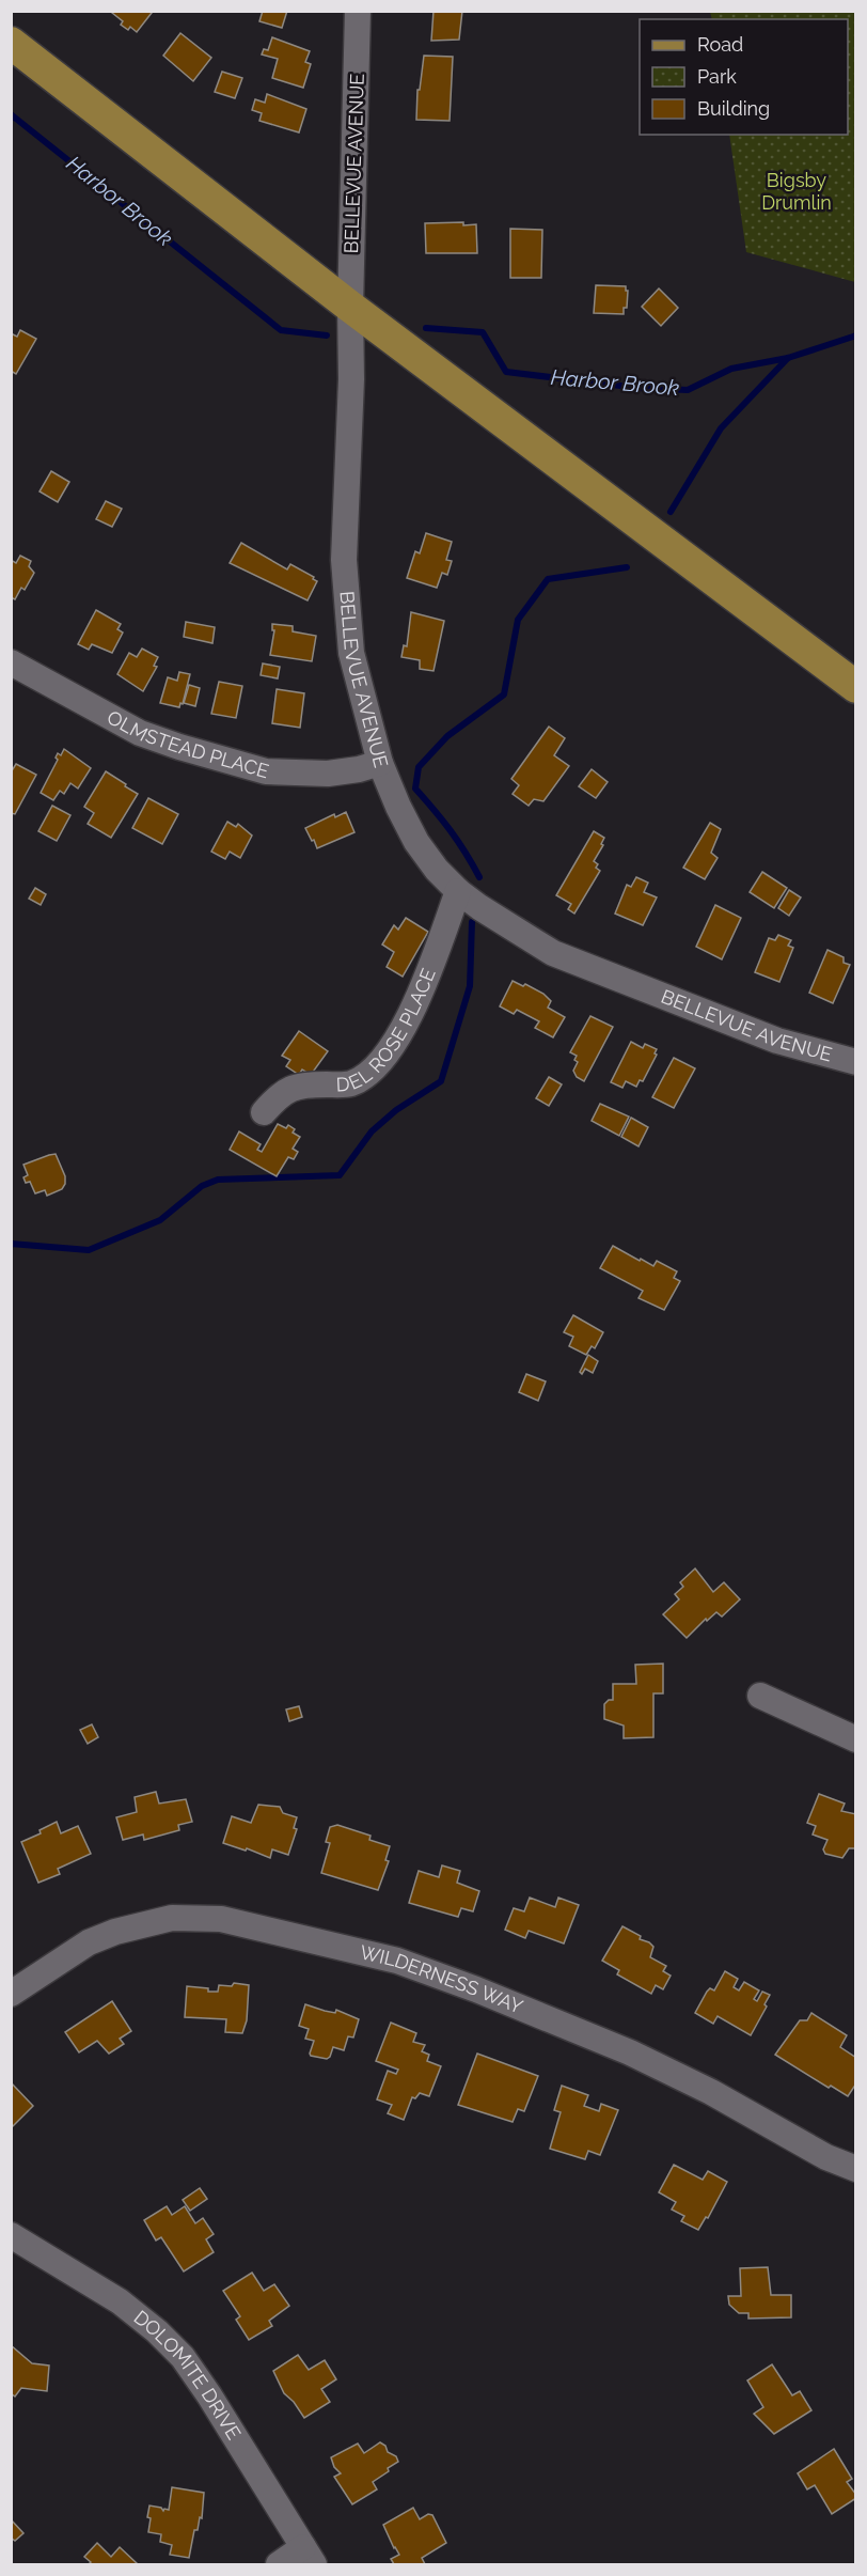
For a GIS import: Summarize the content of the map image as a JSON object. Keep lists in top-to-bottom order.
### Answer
{
  "streets": {
    "street": [
      "BELLEVUE AVENUE",
      "OLMSTEAD PLACE",
      "DEL ROSE PLACE",
      "WILDERNESS WAY",
      "DOLOMITE DRIVE"
    ]
  },
  "crossings": [
    ["BELLEVUE AVENUE", "OLMSTEAD PLACE"],
    ["BELLEVUE AVENUE", "DEL ROSE PLACE"]
  ],
  "water": ["Harbor Brook"],
  "parks": ["Bigsby Drumlin"],
  "legend": ["Road", "Park", "Building"]
}
